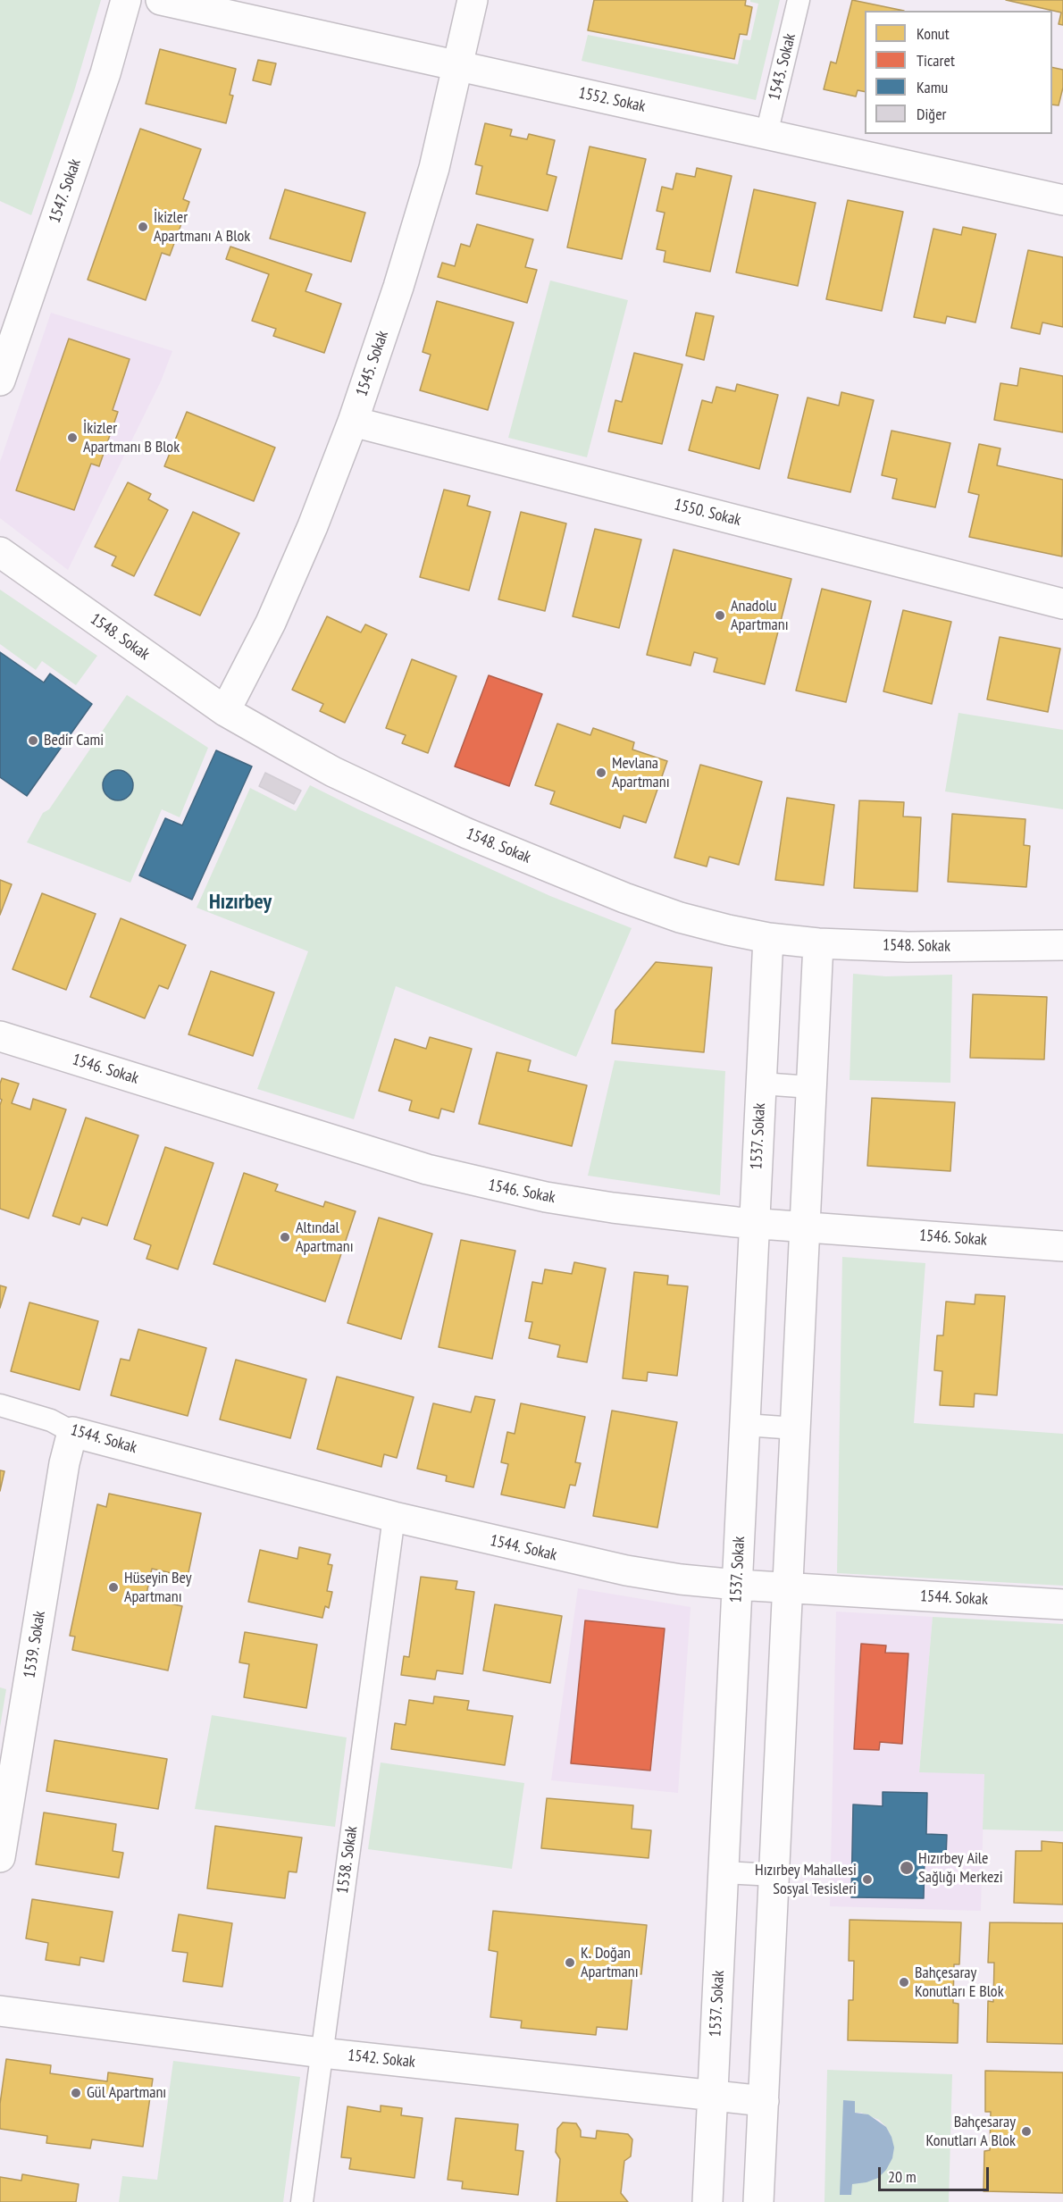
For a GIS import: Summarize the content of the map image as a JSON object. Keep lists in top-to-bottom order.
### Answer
{
  "streets": {
    "street": [
      "1552. Sokak",
      "1547. Sokak",
      "1545. Sokak",
      "1550. Sokak",
      "1548. Sokak",
      "1546. Sokak",
      "1537. Sokak",
      "1544. Sokak",
      "1539. Sokak",
      "1542. Sokak"
    ],
    "lane": ["1543. Sokak", "1538. Sokak"]
  },
  "crossings": [
    ["1543. Sokak", "1552. Sokak"],
    ["1552. Sokak", "1545. Sokak"],
    ["1545. Sokak", "1550. Sokak"],
    ["1545. Sokak", "1548. Sokak"],
    ["1548. Sokak", "1537. Sokak"],
    ["1546. Sokak", "1537. Sokak"],
    ["1537. Sokak", "1544. Sokak"],
    ["1537. Sokak", "1542. Sokak"],
    ["1544. Sokak", "1539. Sokak"],
    ["1544. Sokak", "1538. Sokak"],
    ["1538. Sokak", "1542. Sokak"]
  ],
  "districts": ["Hızırbey"],
  "places": [
    "İkizler Apartmanı A Blok",
    "İkizler Apartmanı B Blok",
    "Anadolu Apartmanı",
    "Bedir Cami",
    "Mevlana Apartmanı",
    "Altındal Apartmanı",
    "Hüseyin Bey Apartmanı",
    "Hızırbey Aile Sağlığı Merkezi",
    "Hızırbey Mahallesi Sosyal Tesisleri",
    "K. Doğan Apartmanı",
    "Bahçesaray Konutları E Blok",
    "Gül Apartmanı",
    "Bahçesaray Konutları A Blok"
  ],
  "legend": [
    "Konut",
    "Ticaret",
    "Kamu",
    "Diğer"
  ],
  "scale_bar": "20 m"
}
